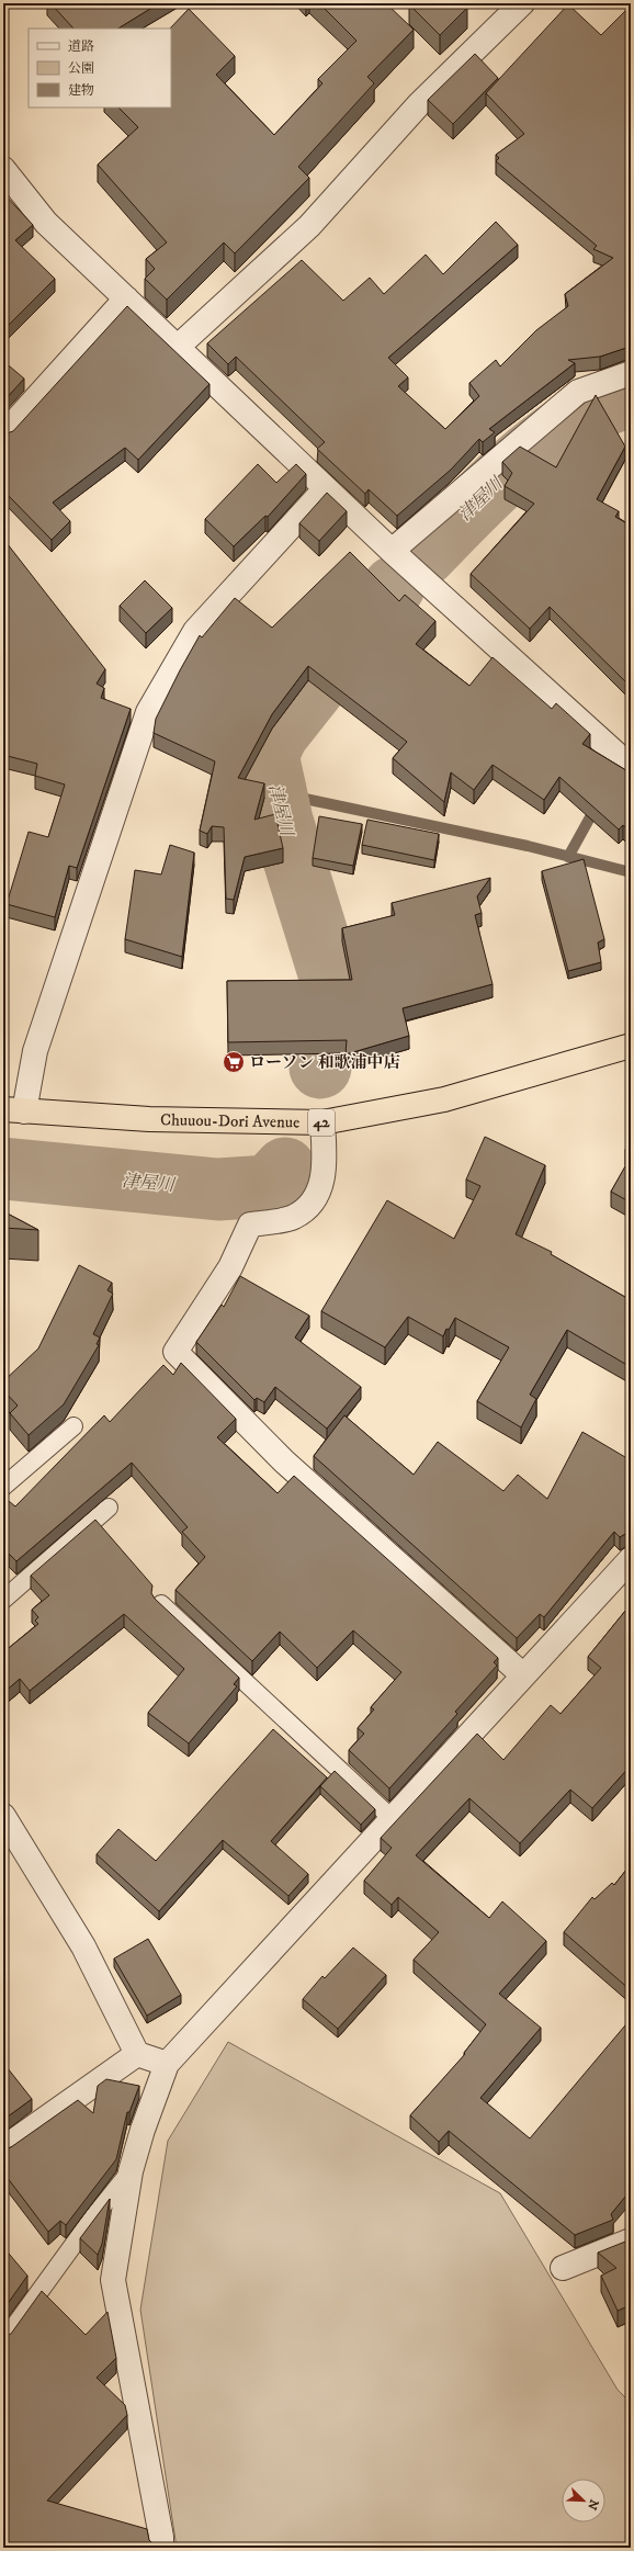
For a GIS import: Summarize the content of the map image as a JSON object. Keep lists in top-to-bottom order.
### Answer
{
  "streets": {
    "highway": ["Chuuou-Dori Avenue", "42"]
  },
  "water": ["津屋川"],
  "places": {
    "supermarket": ["ローソン 和歌浦中店"]
  },
  "legend": ["道路", "公園", "建物"],
  "north": "bottom right"
}
